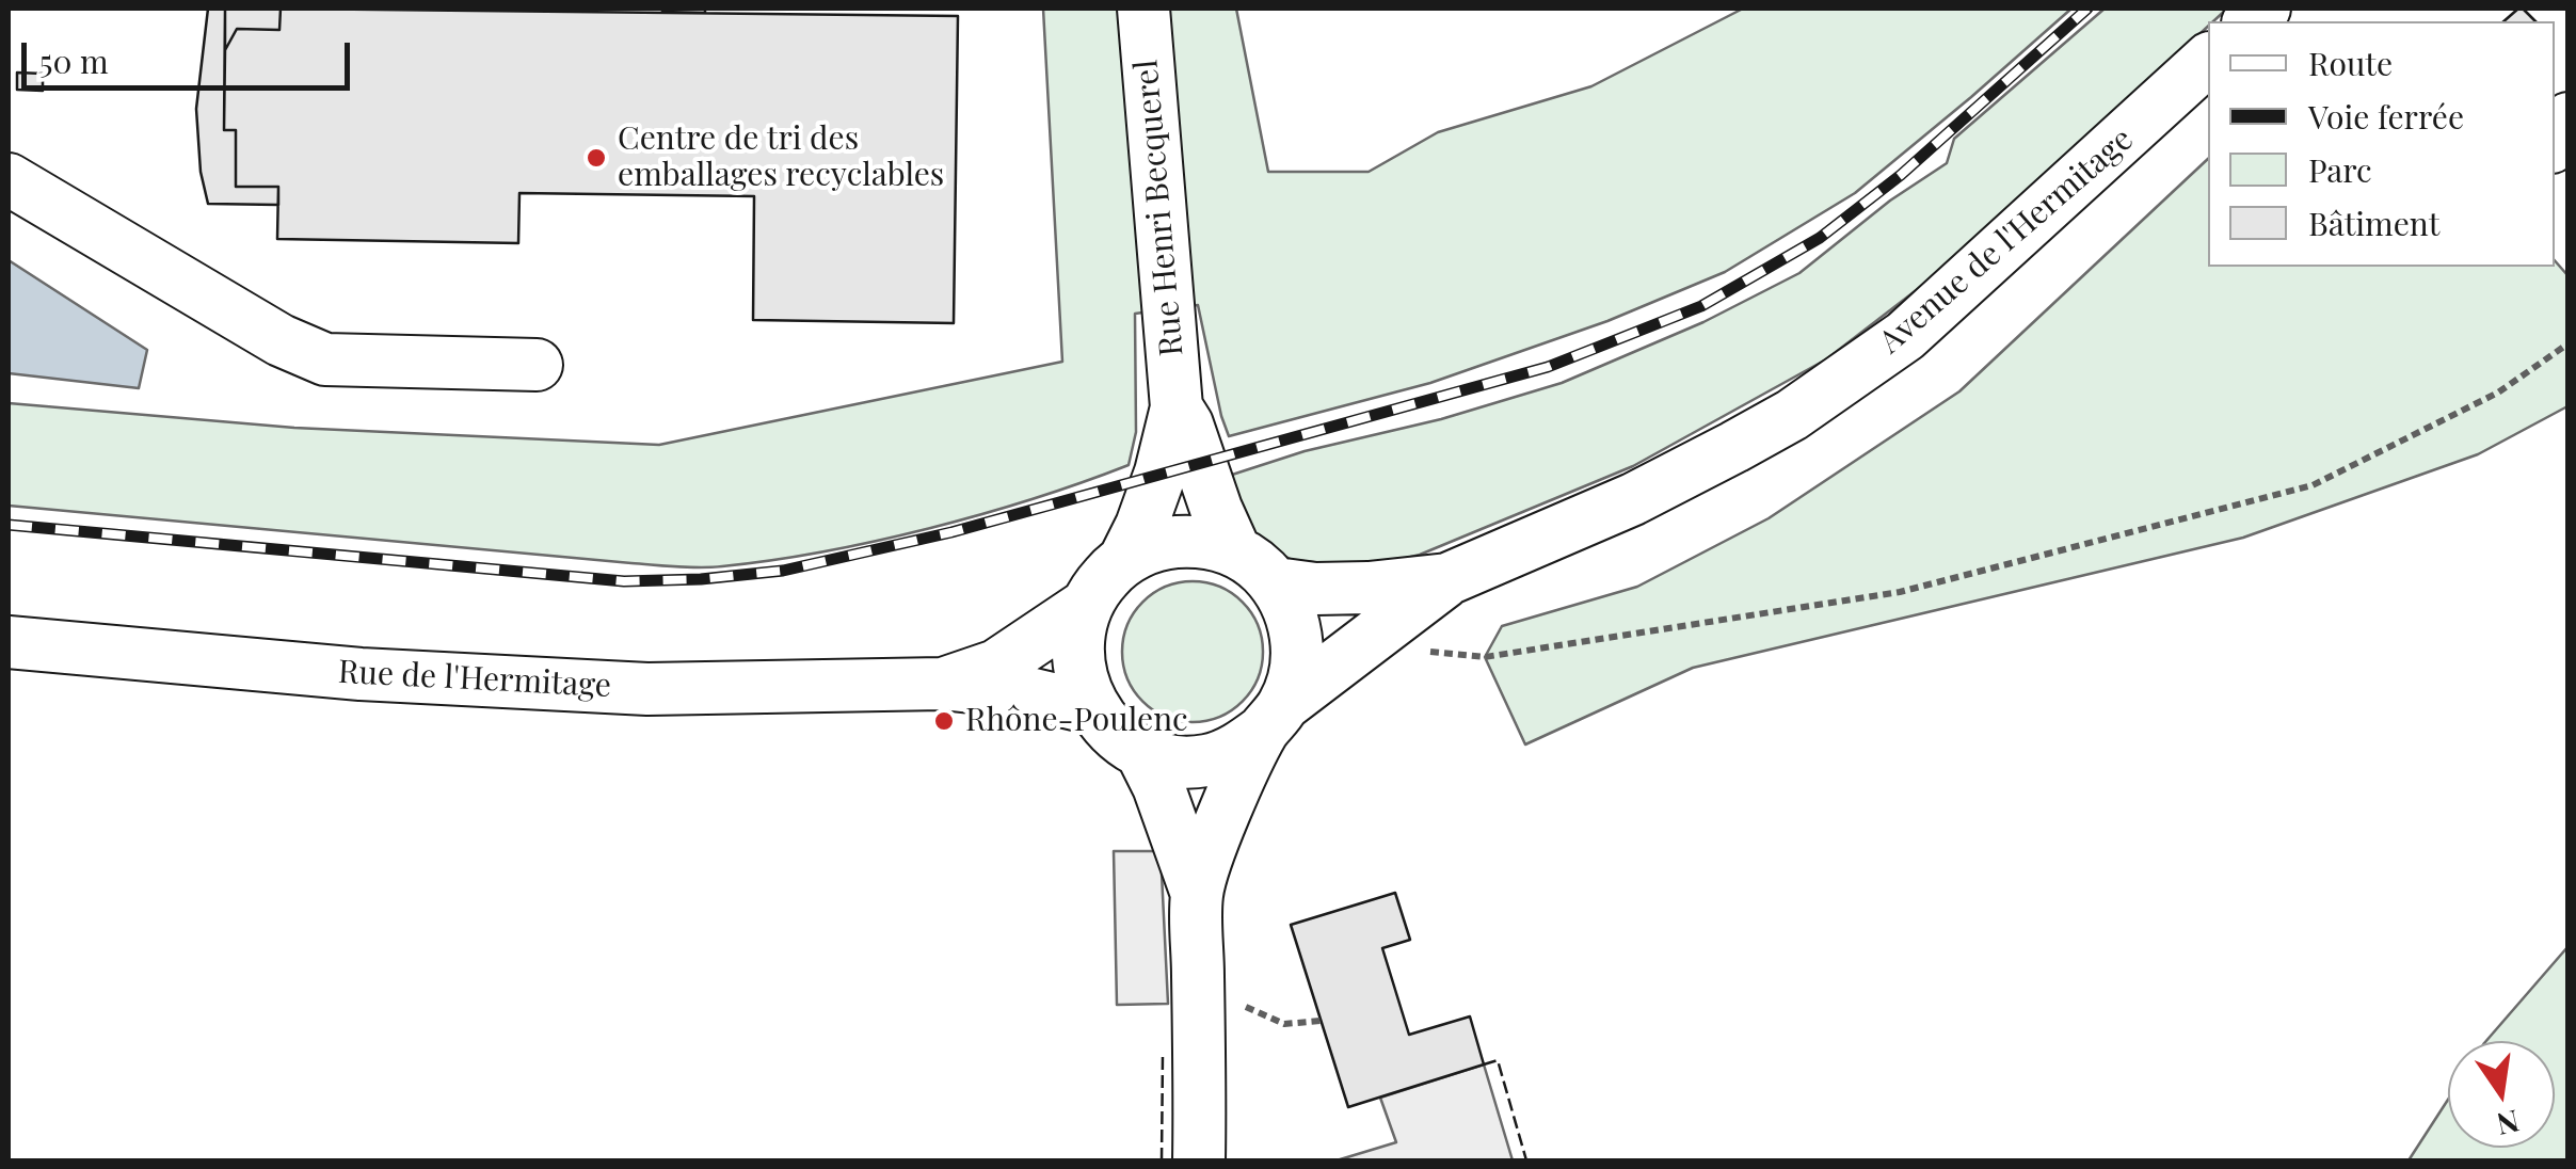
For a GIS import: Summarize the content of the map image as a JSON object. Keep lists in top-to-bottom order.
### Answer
{
  "streets": {
    "street": ["Rue Henri Becquerel", "Avenue de l'Hermitage", "Rue de l'Hermitage"]
  },
  "crossings": [
    ["Rue Henri Becquerel", "Avenue de l'Hermitage"],
    ["Rue Henri Becquerel", "Rue de l'Hermitage"],
    ["Avenue de l'Hermitage", "Rue de l'Hermitage"]
  ],
  "places": ["Centre de tri des emballages recyclables", "Rhône-Poulenc"],
  "legend": [
    "Route",
    "Voie ferrée",
    "Parc",
    "Bâtiment"
  ],
  "scale_bar": "50 m",
  "north": "bottom"
}
